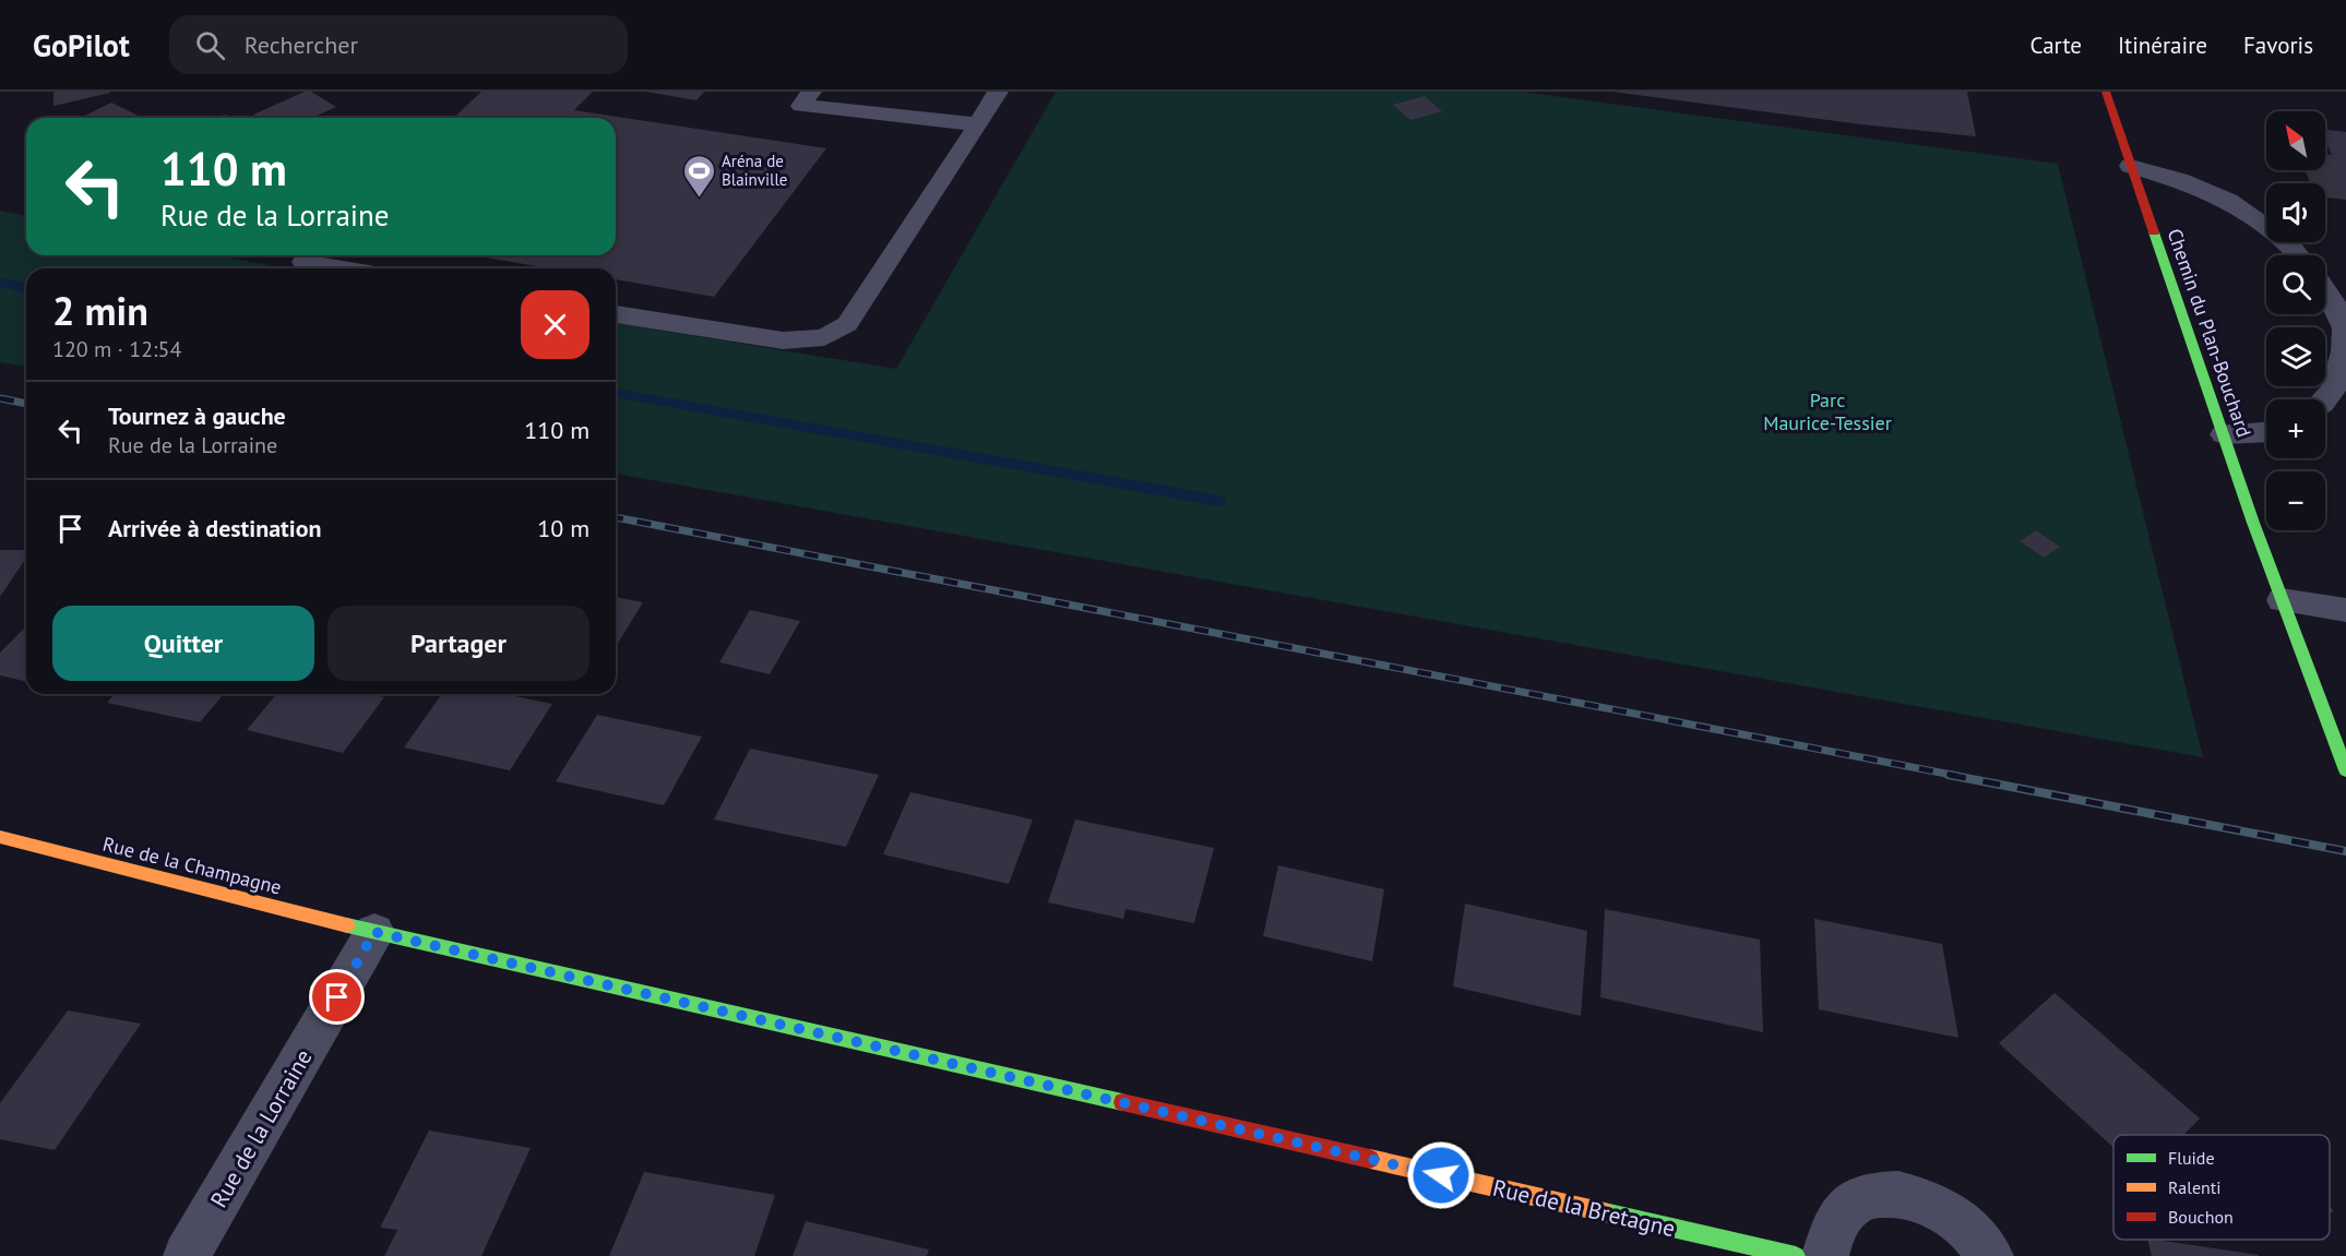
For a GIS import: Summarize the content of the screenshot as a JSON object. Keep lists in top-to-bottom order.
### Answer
{
  "streets": {
    "street": [
      "Chemin du Plan-Bouchard",
      "Rue de la Champagne",
      "Rue de la Lorraine",
      "Rue de la Bretagne"
    ]
  },
  "crossings": [
    ["Rue de la Champagne", "Rue de la Lorraine"],
    ["Rue de la Champagne", "Rue de la Bretagne"],
    ["Rue de la Lorraine", "Rue de la Bretagne"]
  ],
  "parks": ["Parc Maurice-Tessier"],
  "places": {
    "sports": ["Aréna de Blainville"]
  },
  "legend": ["Fluide", "Ralenti", "Bouchon"],
  "north": "top left",
  "page": {
    "header": "GoPilot",
    "search": "Rechercher",
    "nav": ["Carte", "Itinéraire", "Favoris"],
    "map_buttons": ["+", "−"],
    "turn": ["110 m", "Rue de la Lorraine"],
    "heading": ["2 min", "120 m · 12:54"],
    "list": [
      {
        "name": "Tournez à gauche",
        "note": "Rue de la Lorraine",
        "value": "110 m"
      },
      {
        "name": "Arrivée à destination",
        "value": "10 m"
      }
    ],
    "buttons": ["Quitter", "Partager"]
  }
}
